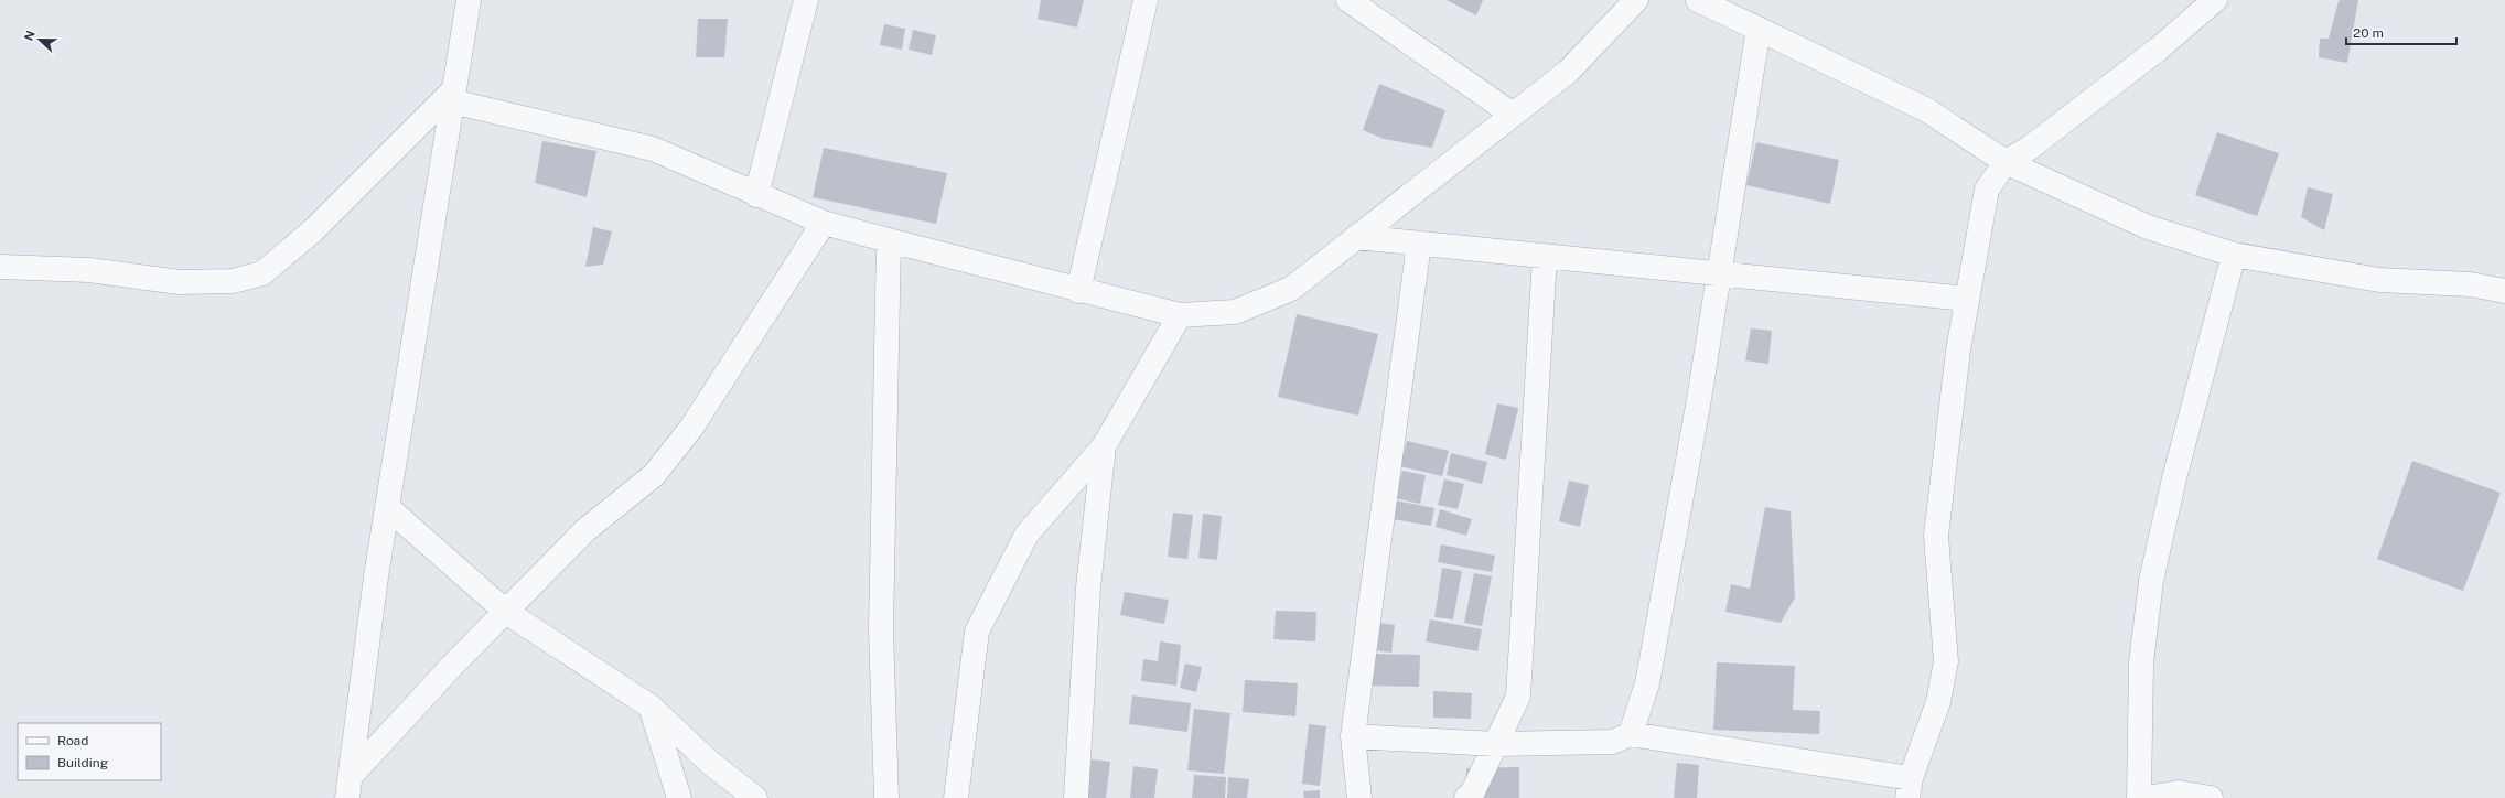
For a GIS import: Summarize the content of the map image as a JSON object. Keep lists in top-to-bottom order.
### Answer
{
  "legend": ["Road", "Building"],
  "scale_bar": "20 m",
  "north": "left"
}
